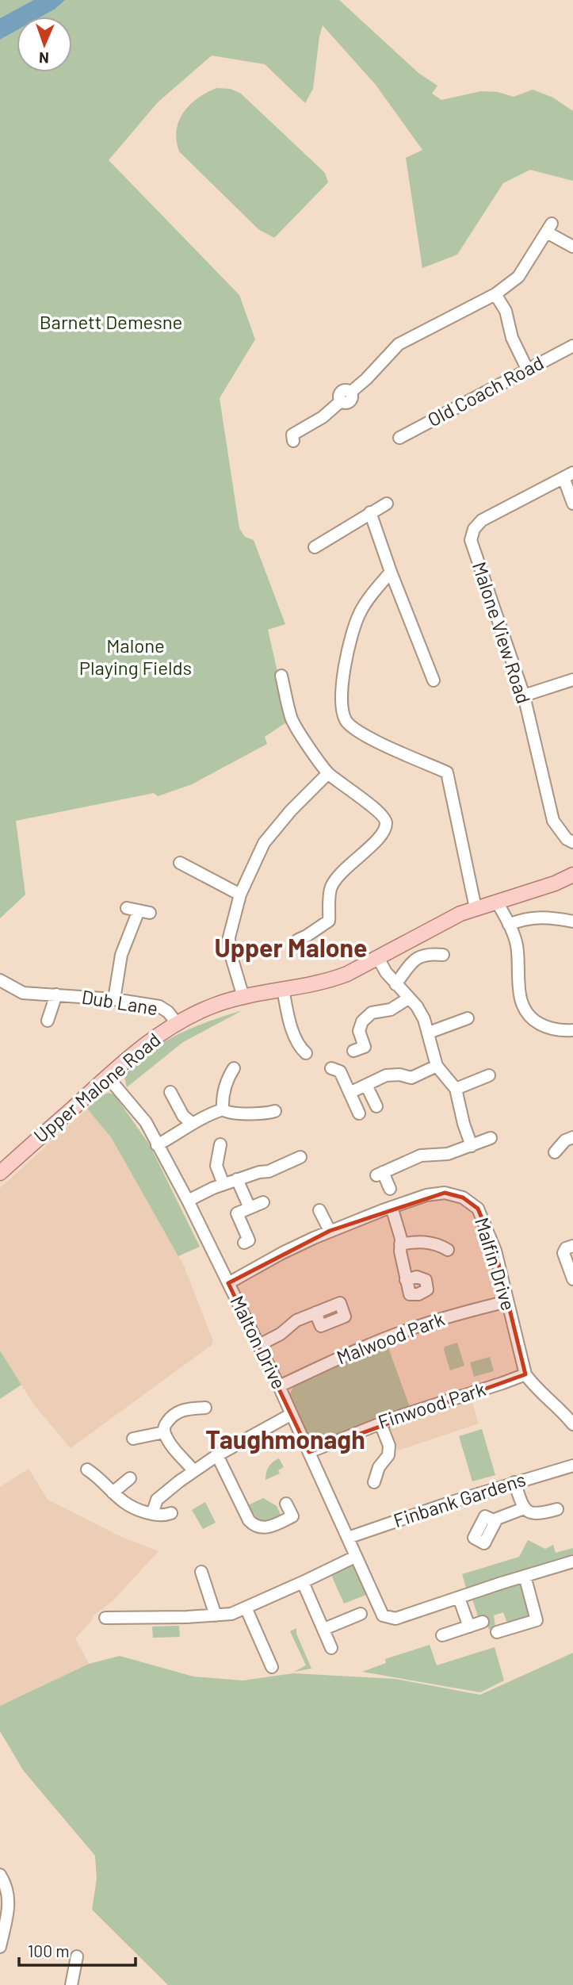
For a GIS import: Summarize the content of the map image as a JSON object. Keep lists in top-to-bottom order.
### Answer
{
  "streets": {
    "main road": ["Upper Malone Road"],
    "street": [
      "Old Coach Road",
      "Malone View Road",
      "Dub Lane",
      "Malfin Drive",
      "Malwood Park",
      "Malton Drive",
      "Finwood Park",
      "Finbank Gardens"
    ]
  },
  "crossings": [
    ["Dub Lane", "Upper Malone Road"],
    ["Upper Malone Road", "Malton Drive"],
    ["Malfin Drive", "Malwood Park"],
    ["Malfin Drive", "Malton Drive"],
    ["Malfin Drive", "Finwood Park"],
    ["Malwood Park", "Malton Drive"],
    ["Malton Drive", "Finwood Park"],
    ["Malton Drive", "Finbank Gardens"]
  ],
  "districts": ["Upper Malone", "Taughmonagh"],
  "parks": ["Barnett Demesne", "Malone Playing Fields"],
  "scale_bar": "100 m",
  "north": "bottom"
}
